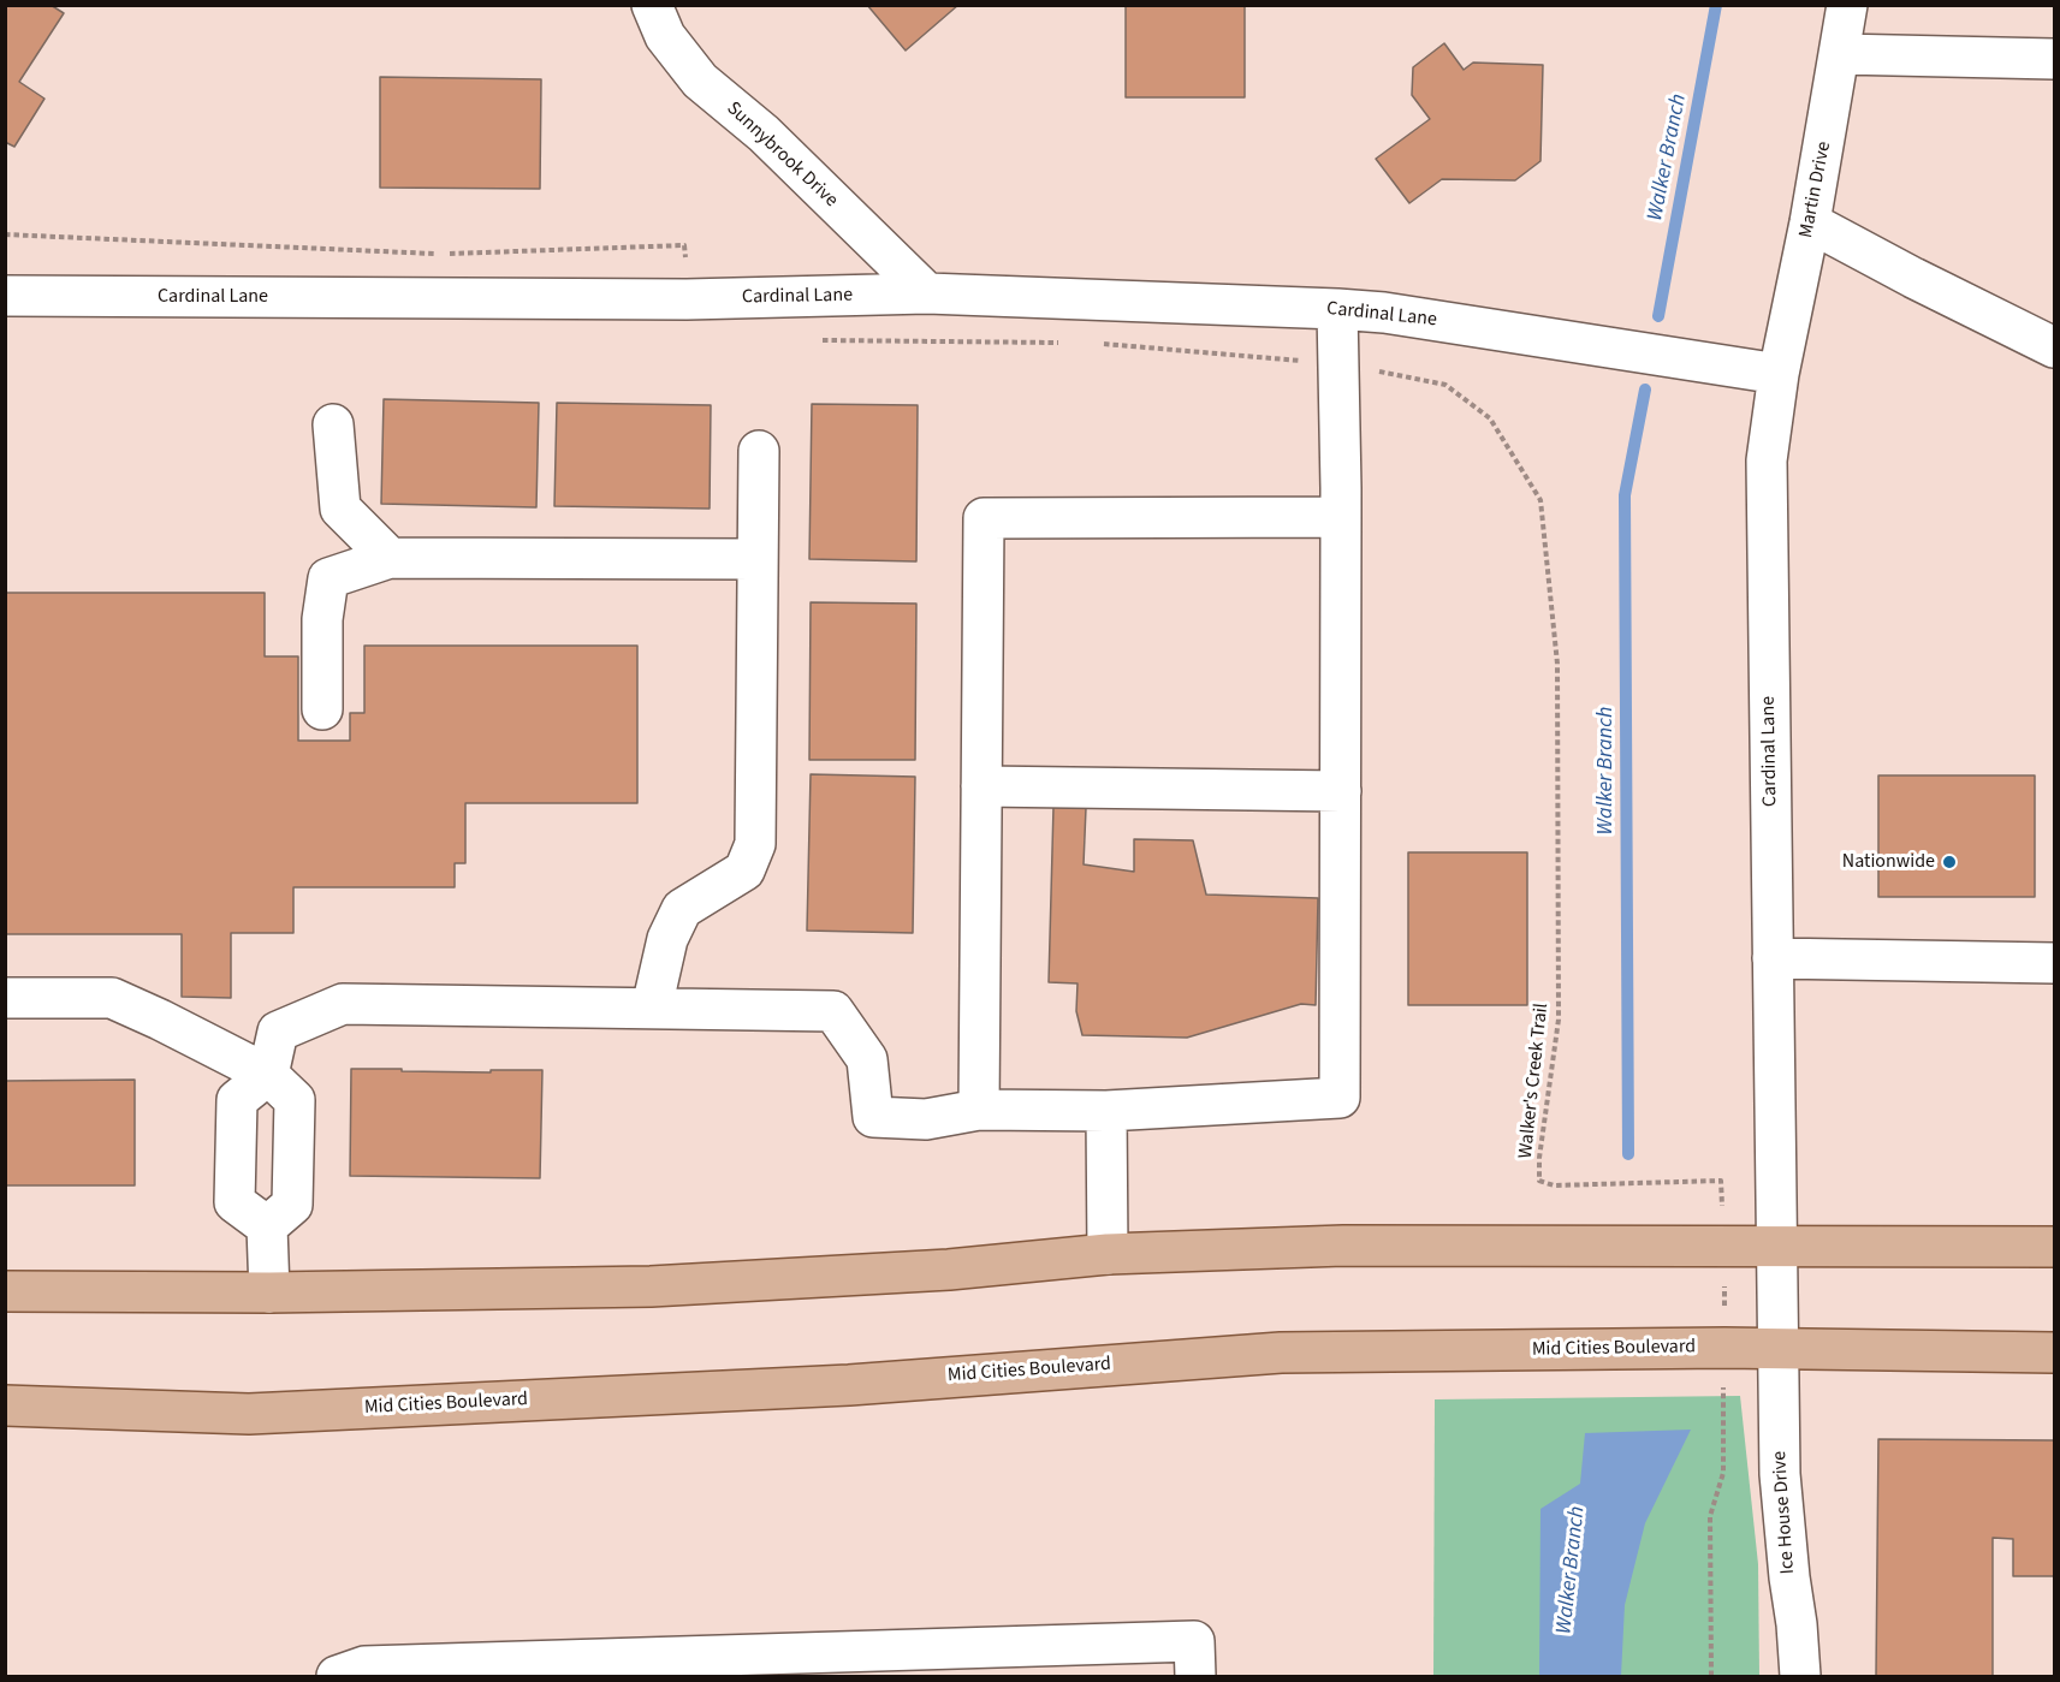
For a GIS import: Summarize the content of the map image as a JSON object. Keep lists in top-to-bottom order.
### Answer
{
  "streets": {
    "main road": ["Mid Cities Boulevard"],
    "street": [
      "Sunnybrook Drive",
      "Martin Drive",
      "Cardinal Lane",
      "Ice House Drive"
    ],
    "path": ["Walker's Creek Trail"]
  },
  "crossings": [
    ["Sunnybrook Drive", "Cardinal Lane"],
    ["Martin Drive", "Cardinal Lane"],
    ["Cardinal Lane", "Mid Cities Boulevard"],
    ["Cardinal Lane", "Ice House Drive"],
    ["Walker's Creek Trail", "Mid Cities Boulevard"],
    ["Mid Cities Boulevard", "Ice House Drive"]
  ],
  "water": ["Walker Branch"],
  "places": ["Nationwide"]
}
